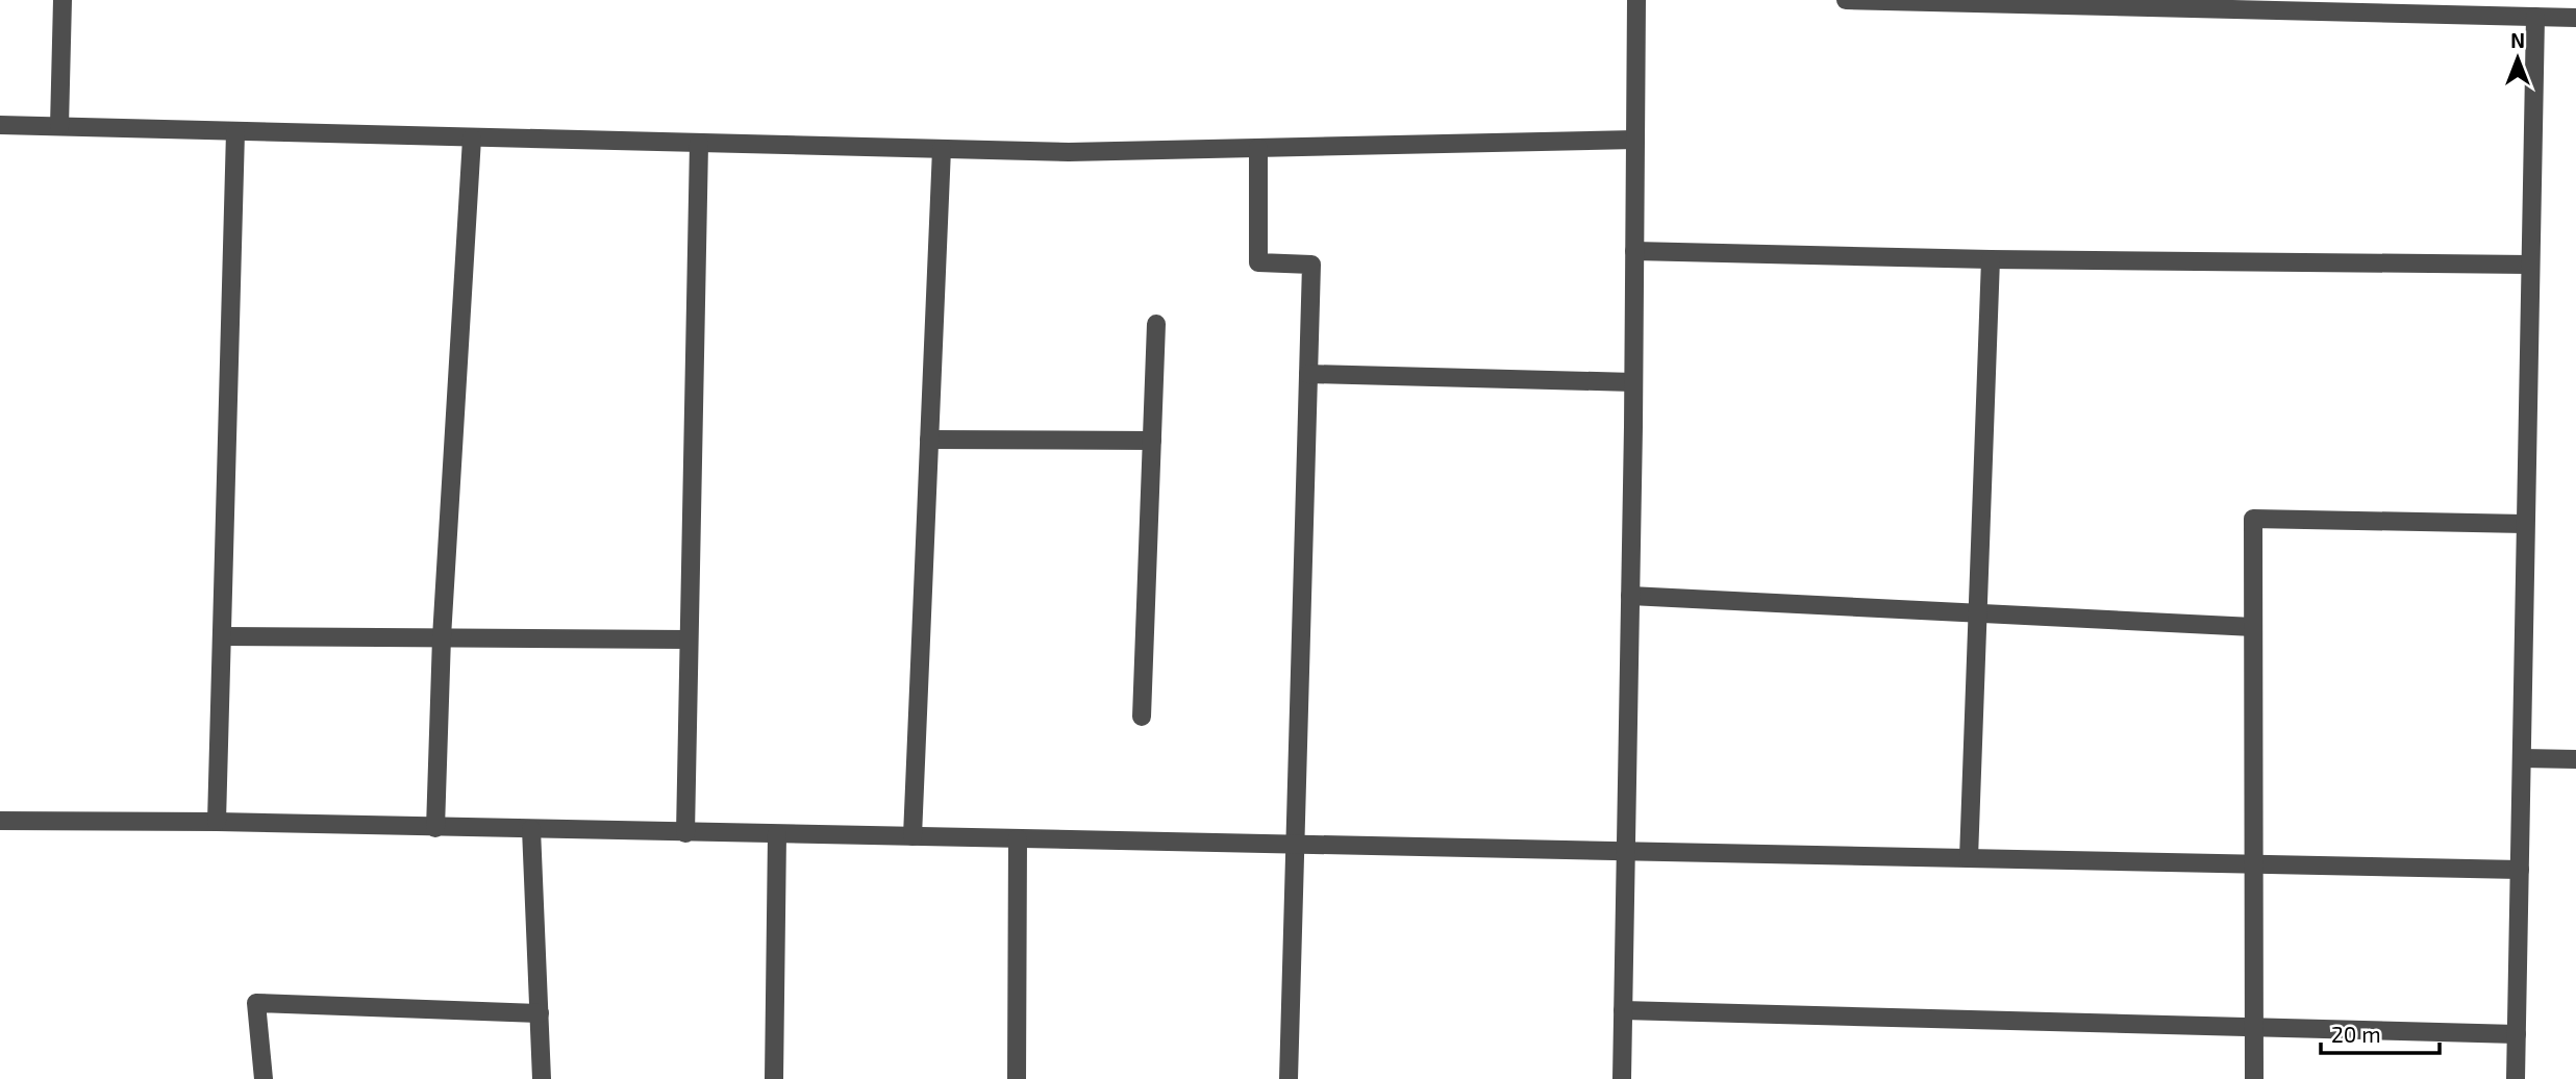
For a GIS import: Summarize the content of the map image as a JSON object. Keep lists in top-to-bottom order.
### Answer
{
  "scale_bar": "20 m",
  "north": "top"
}
